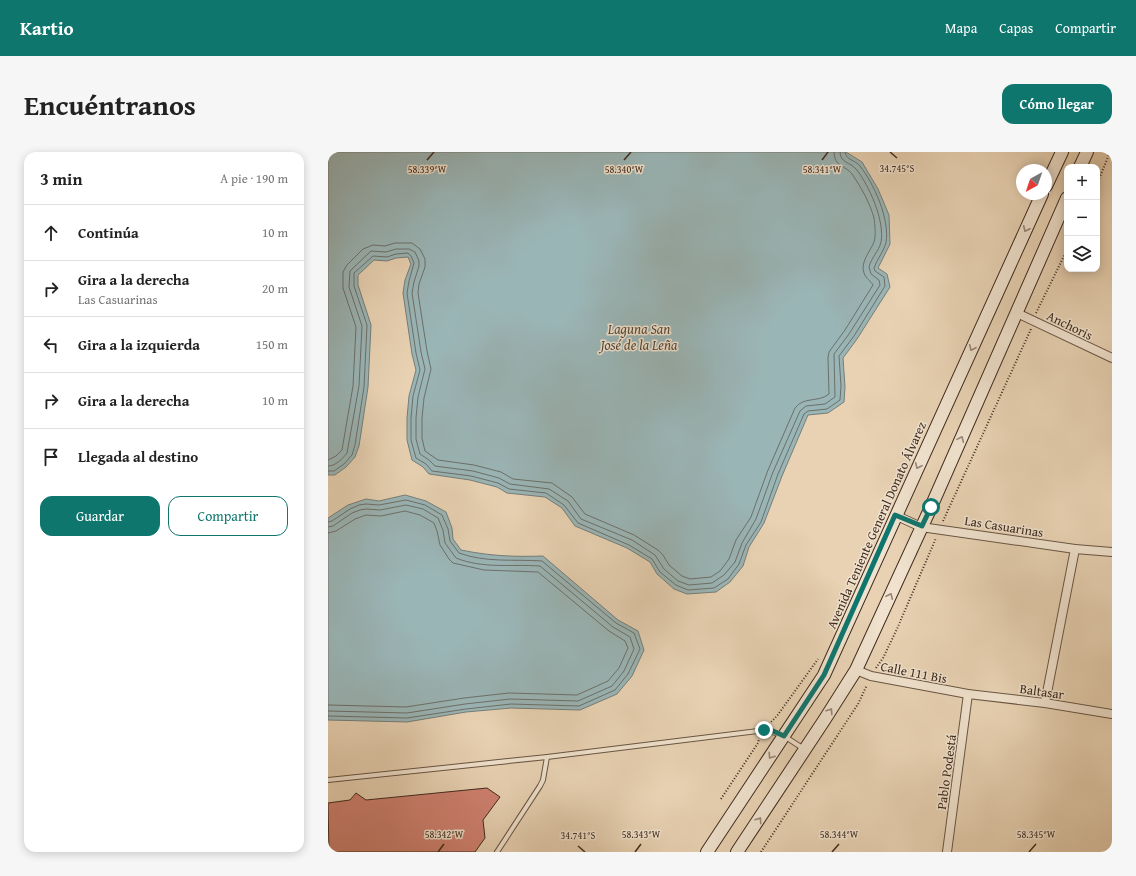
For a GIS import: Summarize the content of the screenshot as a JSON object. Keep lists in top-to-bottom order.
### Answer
{
  "streets": {
    "main road": ["Avenida Teniente General Donato Álvarez"],
    "street": [
      "Anchoris",
      "Las Casuarinas",
      "Calle 111 Bis",
      "Baltasar",
      "Pablo Podestá"
    ]
  },
  "crossings": [
    ["Avenida Teniente General Donato Álvarez", "Las Casuarinas"],
    ["Calle 111 Bis", "Baltasar"],
    ["Calle 111 Bis", "Pablo Podestá"],
    ["Baltasar", "Pablo Podestá"]
  ],
  "water": ["Laguna San José de la Leña"],
  "north": "bottom left",
  "page": {
    "header": "Kartio",
    "nav": ["Mapa", "Capas", "Compartir"],
    "title": "Encuéntranos",
    "buttons": [
      "Cómo llegar",
      ["Guardar", "Compartir"]
    ],
    "heading": ["3 min", "A pie · 190 m"],
    "map_buttons": ["+", "−"],
    "list": [
      ["Continúa", "10 m"],
      ["Gira a la derecha", "Las Casuarinas", "20 m"],
      ["Gira a la izquierda", "150 m"],
      ["Gira a la derecha", "10 m"],
      "Llegada al destino"
    ]
  },
  "coordinates": [
    "34.745°S",
    "58.339°W",
    "58.340°W",
    "58.341°W",
    "58.342°W",
    "58.343°W",
    "58.344°W",
    "58.345°W",
    "34.741°S"
  ]
}
